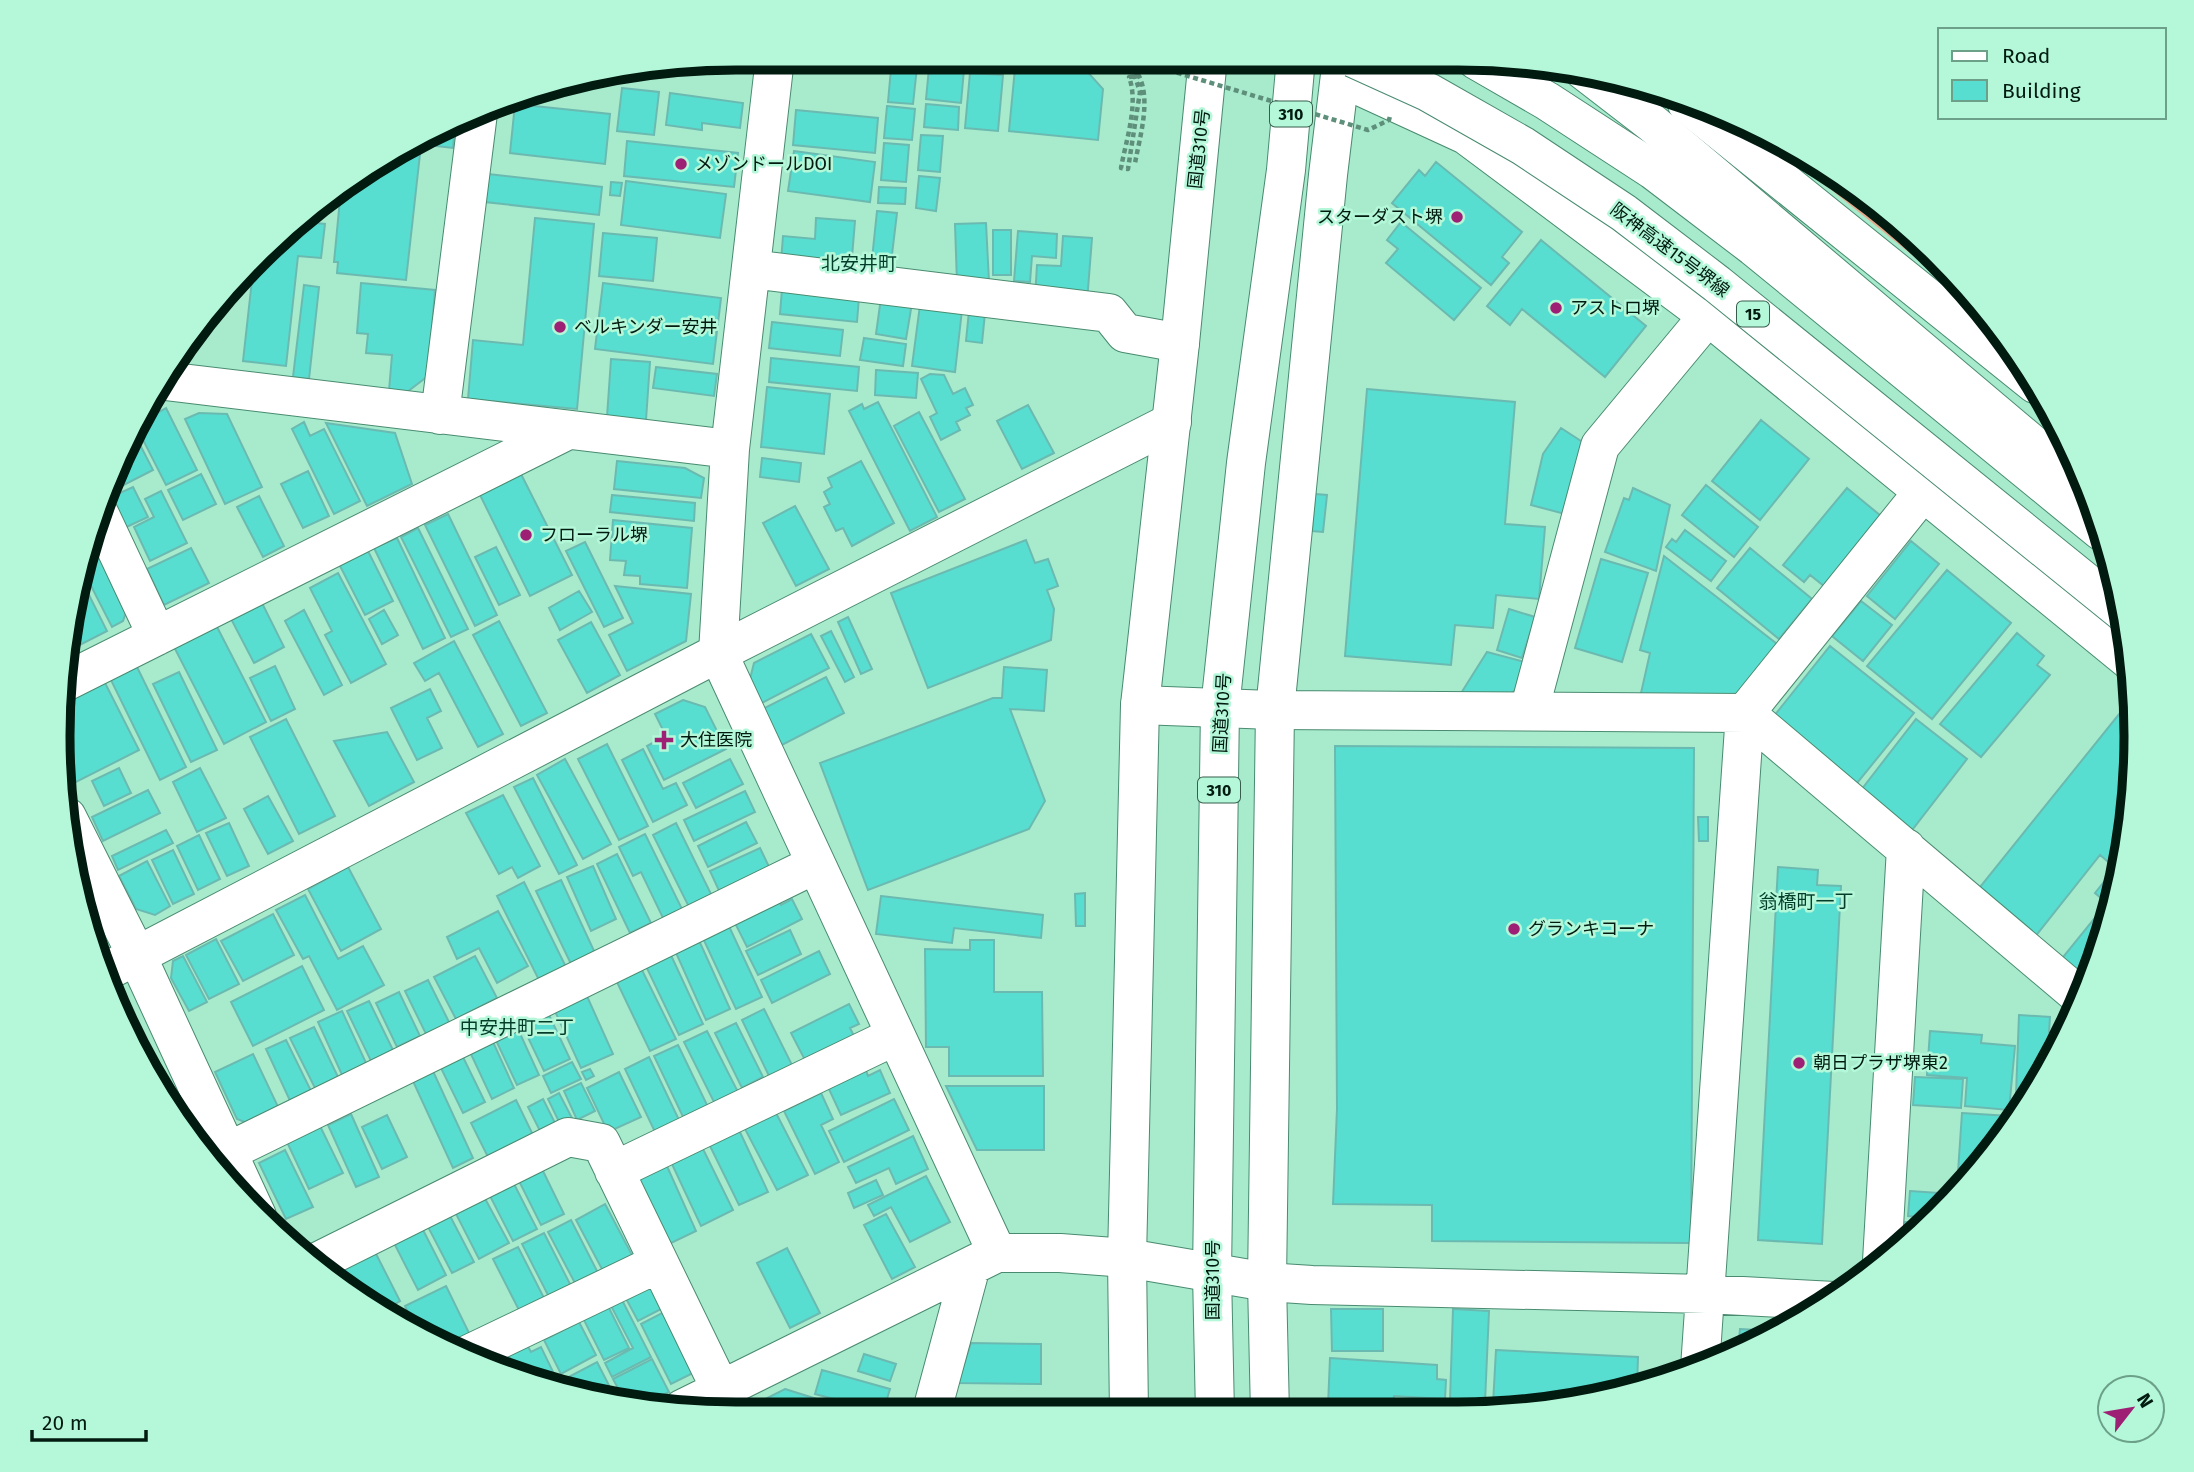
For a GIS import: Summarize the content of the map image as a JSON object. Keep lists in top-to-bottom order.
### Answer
{
  "streets": {
    "main road": [
      "310",
      "国道310号",
      "阪神高速15号堺線",
      "15"
    ]
  },
  "districts": ["北安井町", "翁橋町一丁", "中安井町二丁"],
  "places": {
    "other": [
      "メゾンドールDOI",
      "スターダスト堺",
      "アストロ堺",
      "ベルキンダー安井",
      "フローラル堺",
      "グランキコーナ",
      "朝日プラザ堺東2"
    ],
    "health": ["大住医院"]
  },
  "legend": ["Road", "Building"],
  "scale_bar": "20 m",
  "north": "top right"
}
